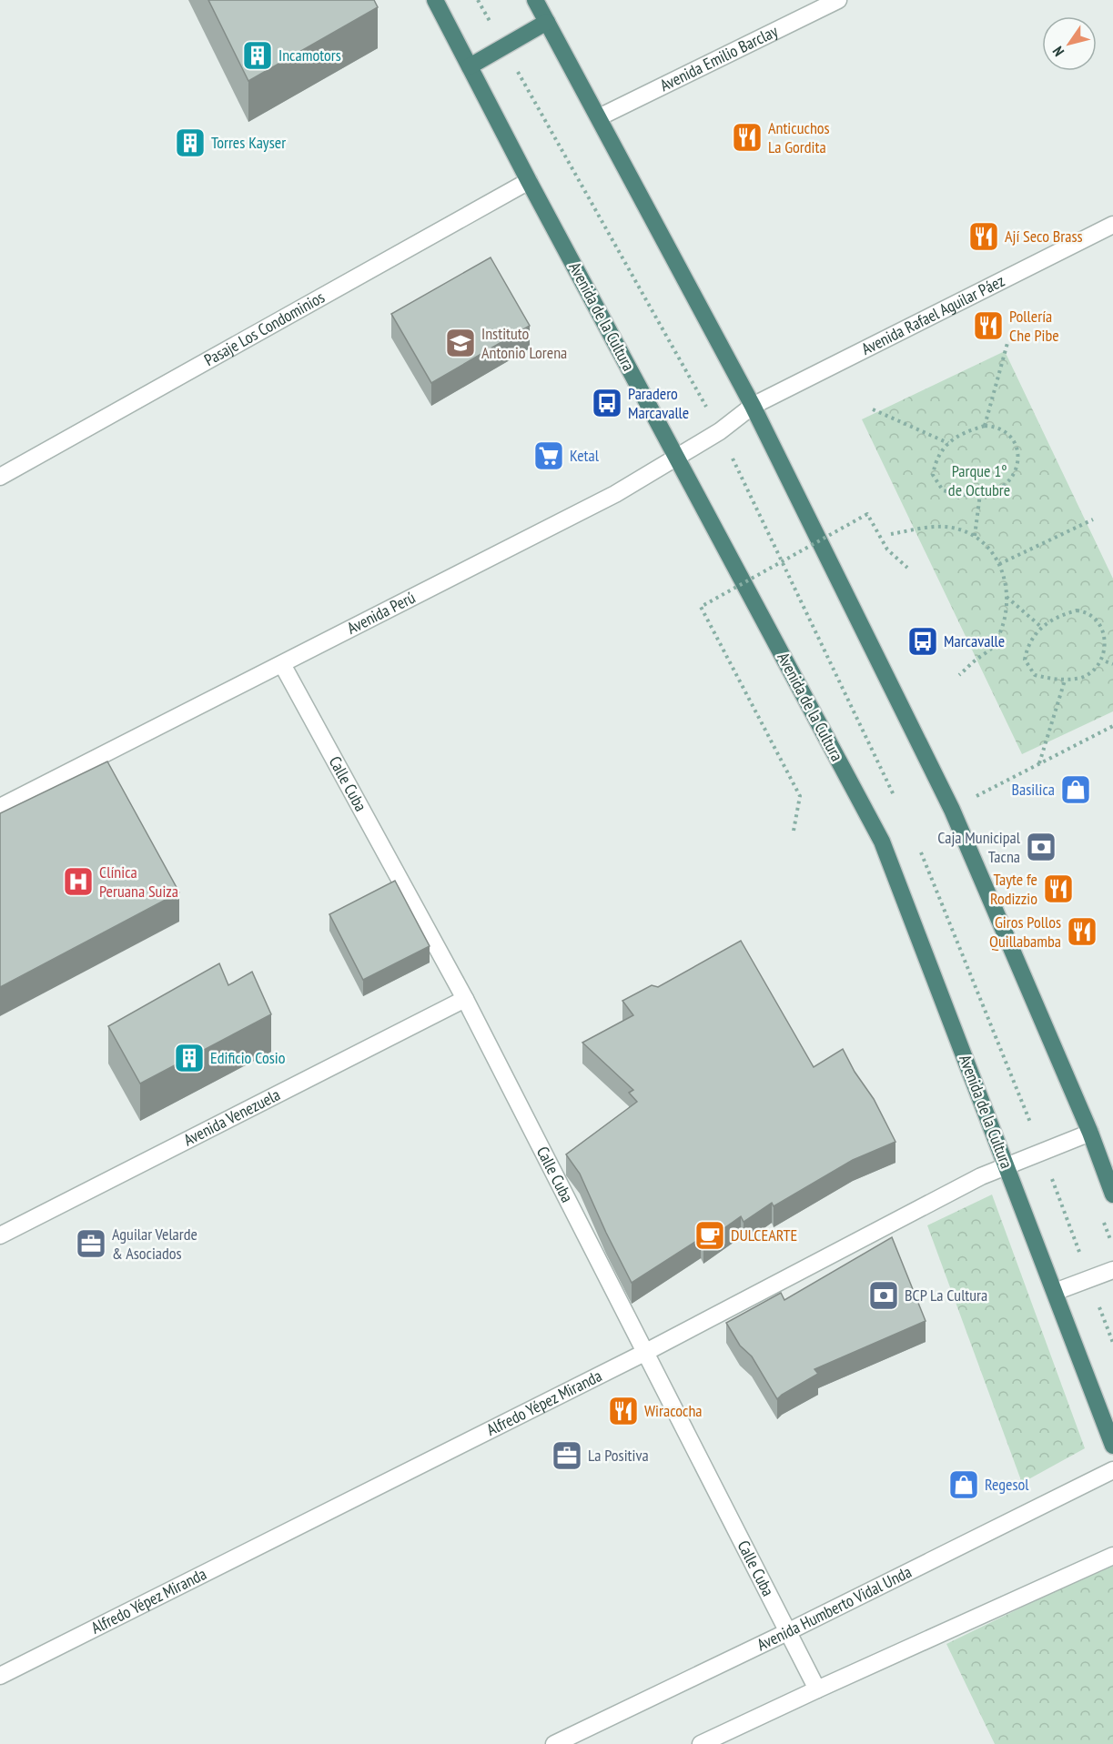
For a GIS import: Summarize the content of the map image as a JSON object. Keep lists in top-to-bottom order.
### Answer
{
  "streets": {
    "highway": ["Avenida de la Cultura"],
    "street": [
      "Avenida Emilio Barclay",
      "Avenida Rafael Aguilar Páez",
      "Pasaje Los Condominios",
      "Avenida Perú",
      "Calle Cuba",
      "Avenida Venezuela",
      "Alfredo Yépez Miranda",
      "Avenida Humberto Vidal Unda"
    ]
  },
  "crossings": [
    ["Avenida Rafael Aguilar Páez", "Avenida Perú"],
    ["Avenida de la Cultura", "Pasaje Los Condominios"],
    ["Avenida de la Cultura", "Avenida Perú"],
    ["Avenida de la Cultura", "Alfredo Yépez Miranda"],
    ["Avenida Perú", "Calle Cuba"],
    ["Calle Cuba", "Avenida Venezuela"],
    ["Calle Cuba", "Alfredo Yépez Miranda"],
    ["Calle Cuba", "Avenida Humberto Vidal Unda"]
  ],
  "parks": ["Parque 1º de Octubre"],
  "places": {
    "building": ["Incamotors", "Torres Kayser", "Edificio Cosio"],
    "restaurant": [
      "Anticuchos La Gordita",
      "Ají Seco Brass",
      "Pollería Che Pibe",
      "Tayte fe Rodizzio",
      "Giros Pollos Quillabamba",
      "Wiracocha"
    ],
    "school or university": ["Instituto Antonio Lorena"],
    "bus stop": ["Paradero Marcavalle", "Marcavalle"],
    "supermarket": ["Ketal"],
    "shop": ["Basilica", "Regesol"],
    "bank": ["Caja Municipal Tacna", "BCP La Cultura"],
    "hospital": ["Clínica Peruana Suiza"],
    "cafe": ["DULCEARTE"],
    "office": ["Aguilar Velarde & Asociados", "La Positiva"]
  },
  "north": "bottom left"
}
